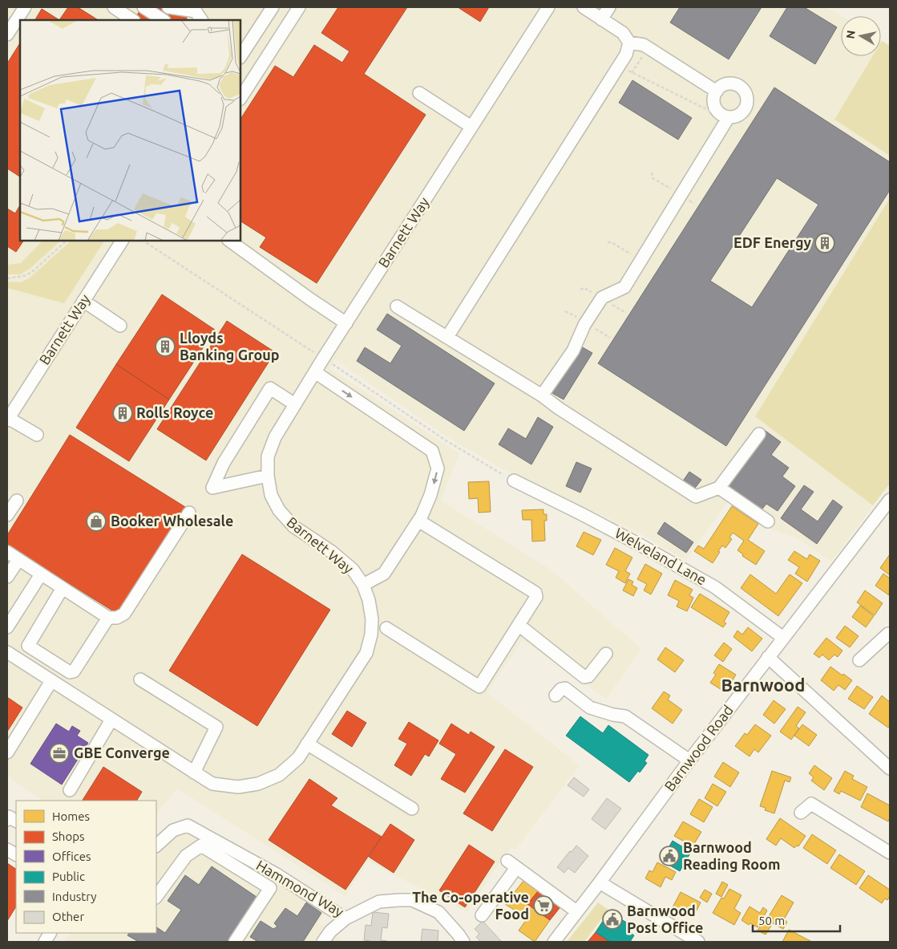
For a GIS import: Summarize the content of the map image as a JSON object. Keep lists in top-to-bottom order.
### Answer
{
  "streets": {
    "street": [
      "Barnett Way",
      "Welveland Lane",
      "Barnwood Road",
      "Hammond Way"
    ]
  },
  "crossings": [
    ["Welveland Lane", "Barnwood Road"]
  ],
  "districts": ["Barnwood"],
  "places": {
    "building": ["EDF Energy", "Lloyds Banking Group", "Rolls Royce"],
    "shop": ["Booker Wholesale"],
    "office": ["GBE Converge"],
    "public building": ["Barnwood Reading Room", "Barnwood Post Office"],
    "supermarket": ["The Co-operative Food"]
  },
  "legend": [
    "Homes",
    "Shops",
    "Offices",
    "Public",
    "Industry",
    "Other"
  ],
  "scale_bar": "50 m",
  "north": "left"
}
